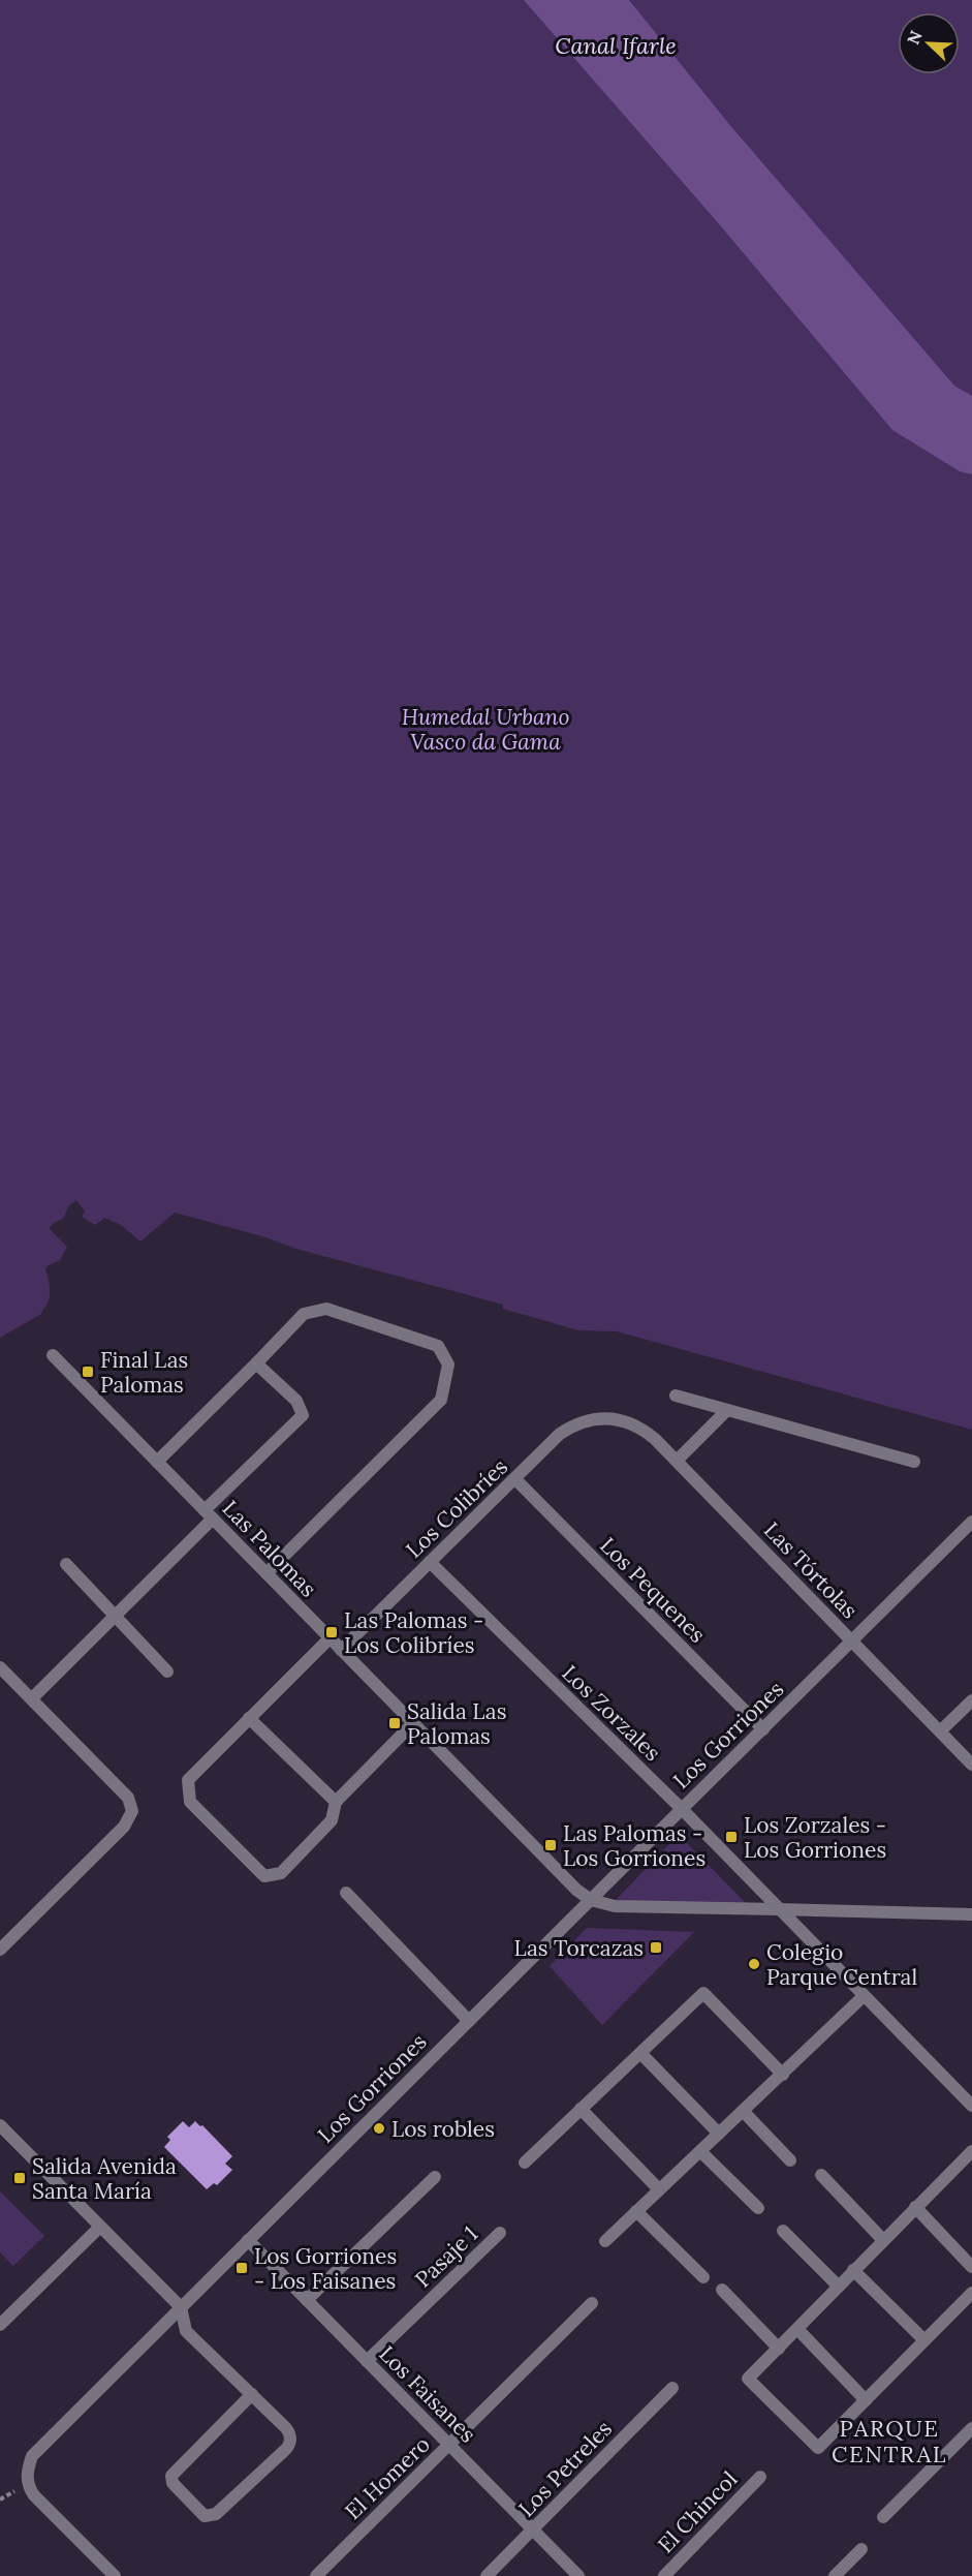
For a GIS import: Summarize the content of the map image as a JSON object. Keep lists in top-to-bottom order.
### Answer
{
  "streets": {
    "street": [
      "Los Colibríes",
      "Las Palomas",
      "Las Tórtolas",
      "Los Pequenes",
      "Los Zorzales",
      "Los Gorriones",
      "Pasaje 1",
      "Los Faisanes",
      "Los Petreles",
      "El Homero",
      "El Chincol"
    ]
  },
  "crossings": [
    ["Los Colibríes", "Las Palomas"],
    ["Los Colibríes", "Las Tórtolas"],
    ["Los Colibríes", "Los Pequenes"],
    ["Los Colibríes", "Los Zorzales"],
    ["Las Palomas", "Los Gorriones"],
    ["Las Tórtolas", "Los Gorriones"],
    ["Los Pequenes", "Los Gorriones"],
    ["Los Zorzales", "Los Gorriones"],
    ["Los Gorriones", "Los Faisanes"],
    ["Pasaje 1", "Los Faisanes"],
    ["Los Faisanes", "Los Petreles"],
    ["Los Faisanes", "El Homero"]
  ],
  "districts": ["PARQUE CENTRAL"],
  "water": ["Canal Ifarle"],
  "parks": ["Humedal Urbano Vasco da Gama"],
  "places": {
    "transit": [
      "Final Las Palomas",
      "Las Palomas - Los Colibríes",
      "Salida Las Palomas",
      "Los Zorzales - Los Gorriones",
      "Las Palomas - Los Gorriones",
      "Las Torcazas",
      "Salida Avenida Santa María",
      "Los Gorriones - Los Faisanes"
    ],
    "other": ["Colegio Parque Central", "Los robles"]
  },
  "north": "top left"
}
